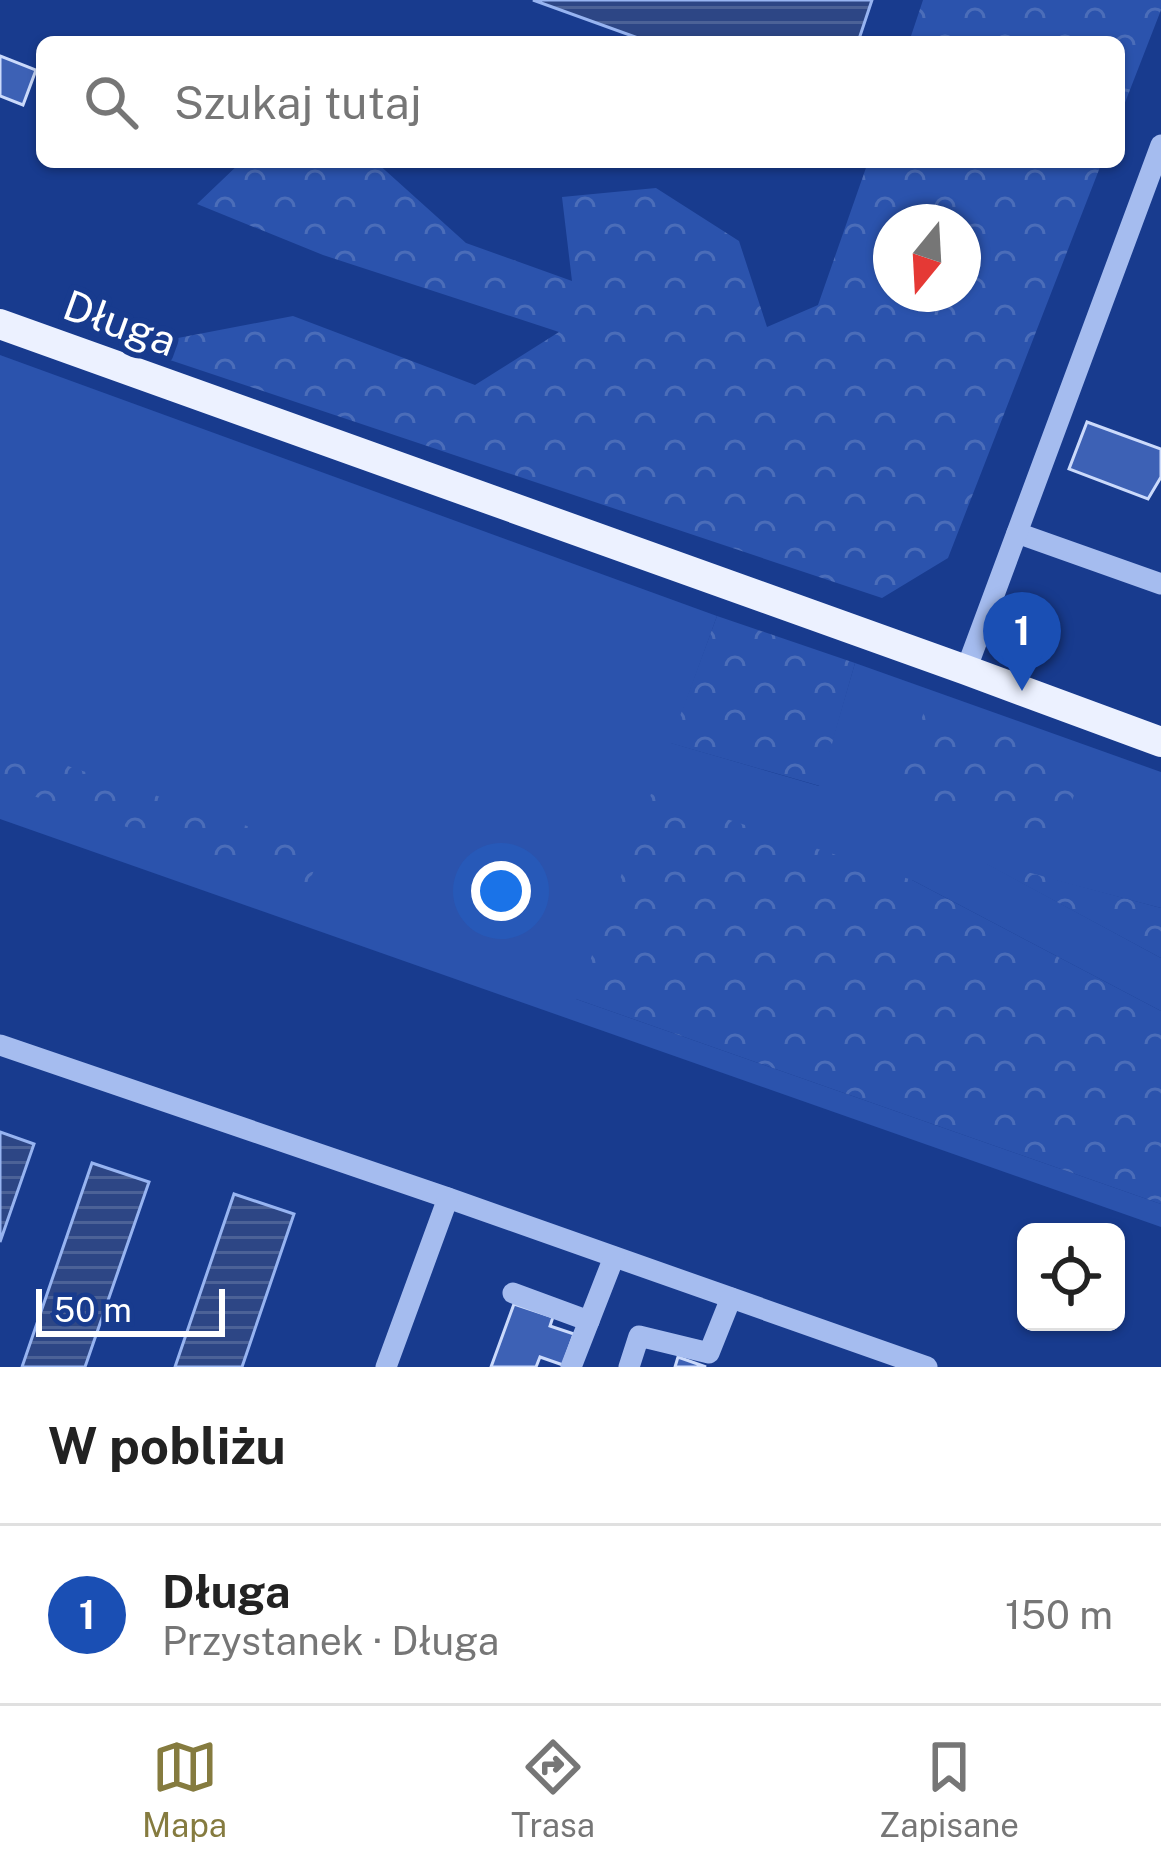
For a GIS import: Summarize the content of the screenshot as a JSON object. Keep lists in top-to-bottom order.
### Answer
{
  "streets": {
    "main road": ["Długa"]
  },
  "scale_bar": "50 m",
  "north": "bottom",
  "page": {
    "search": "Szukaj tutaj",
    "pins": "1",
    "scale": "50 m",
    "heading": "W pobliżu",
    "list": [
      {
        "mark": "1",
        "name": "Długa",
        "note": "Przystanek · Długa",
        "value": "150 m"
      }
    ],
    "nav": ["Mapa", "Trasa", "Zapisane"]
  }
}
